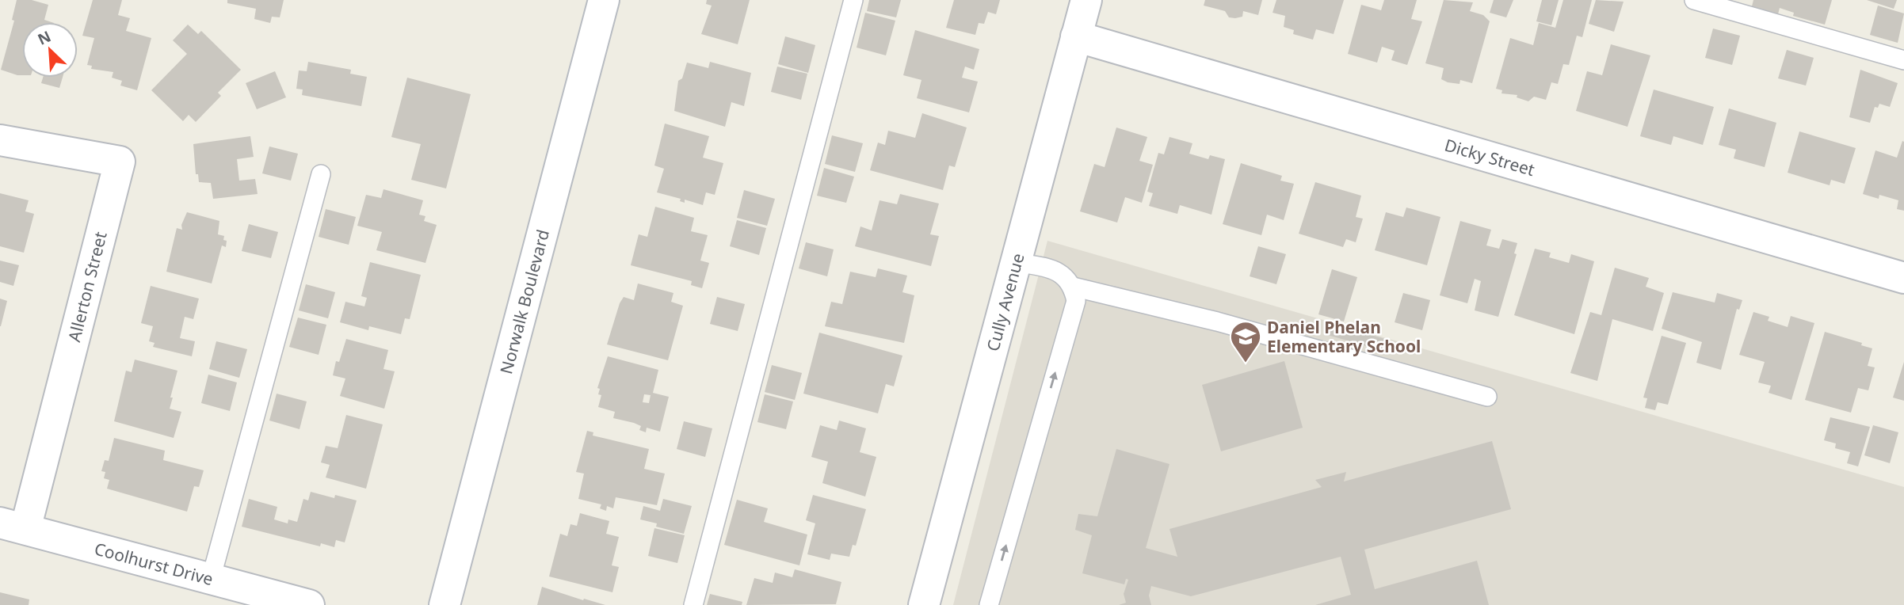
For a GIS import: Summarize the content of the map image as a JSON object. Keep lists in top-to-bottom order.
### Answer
{
  "streets": {
    "street": [
      "Dicky Street",
      "Allerton Street",
      "Norwalk Boulevard",
      "Cully Avenue",
      "Coolhurst Drive"
    ]
  },
  "crossings": [
    ["Dicky Street", "Cully Avenue"],
    ["Allerton Street", "Coolhurst Drive"]
  ],
  "places": {
    "school or university": ["Daniel Phelan Elementary School"]
  },
  "north": "top left"
}
